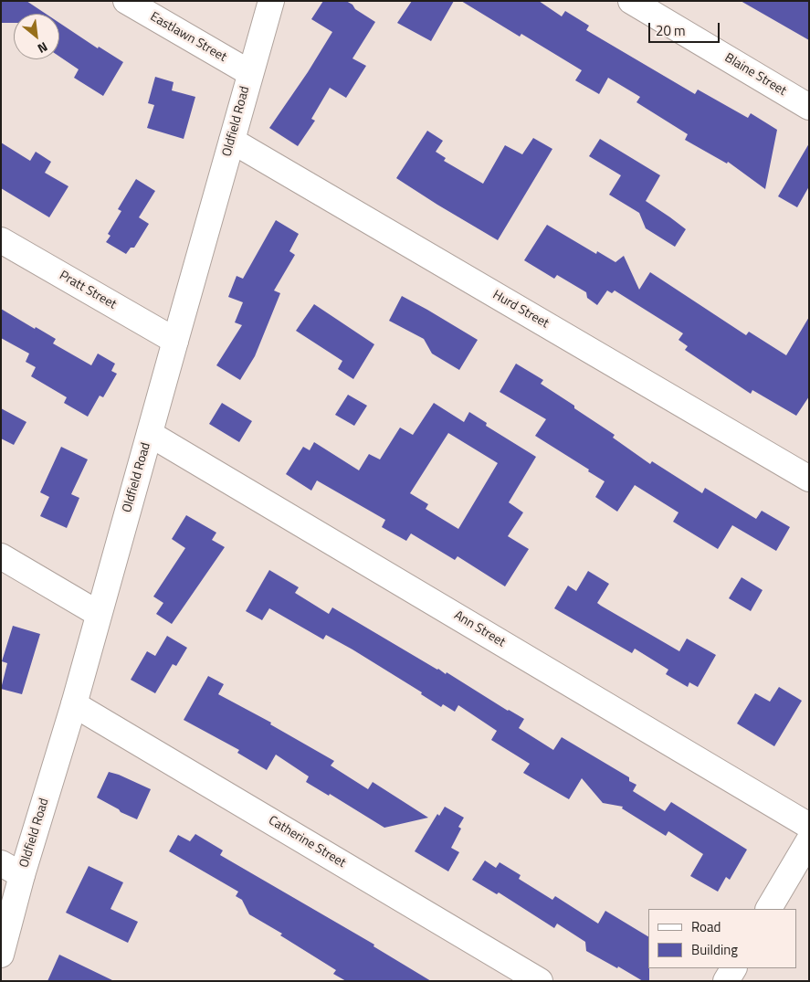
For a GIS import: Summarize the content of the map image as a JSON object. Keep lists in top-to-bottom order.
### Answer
{
  "streets": {
    "street": [
      "Eastlawn Street",
      "Blaine Street",
      "Oldfield Road",
      "Pratt Street",
      "Hurd Street",
      "Ann Street",
      "Catherine Street"
    ]
  },
  "crossings": [
    ["Eastlawn Street", "Oldfield Road"],
    ["Oldfield Road", "Pratt Street"],
    ["Oldfield Road", "Hurd Street"],
    ["Oldfield Road", "Ann Street"],
    ["Oldfield Road", "Catherine Street"]
  ],
  "legend": ["Road", "Building"],
  "scale_bar": "20 m",
  "north": "bottom right"
}
